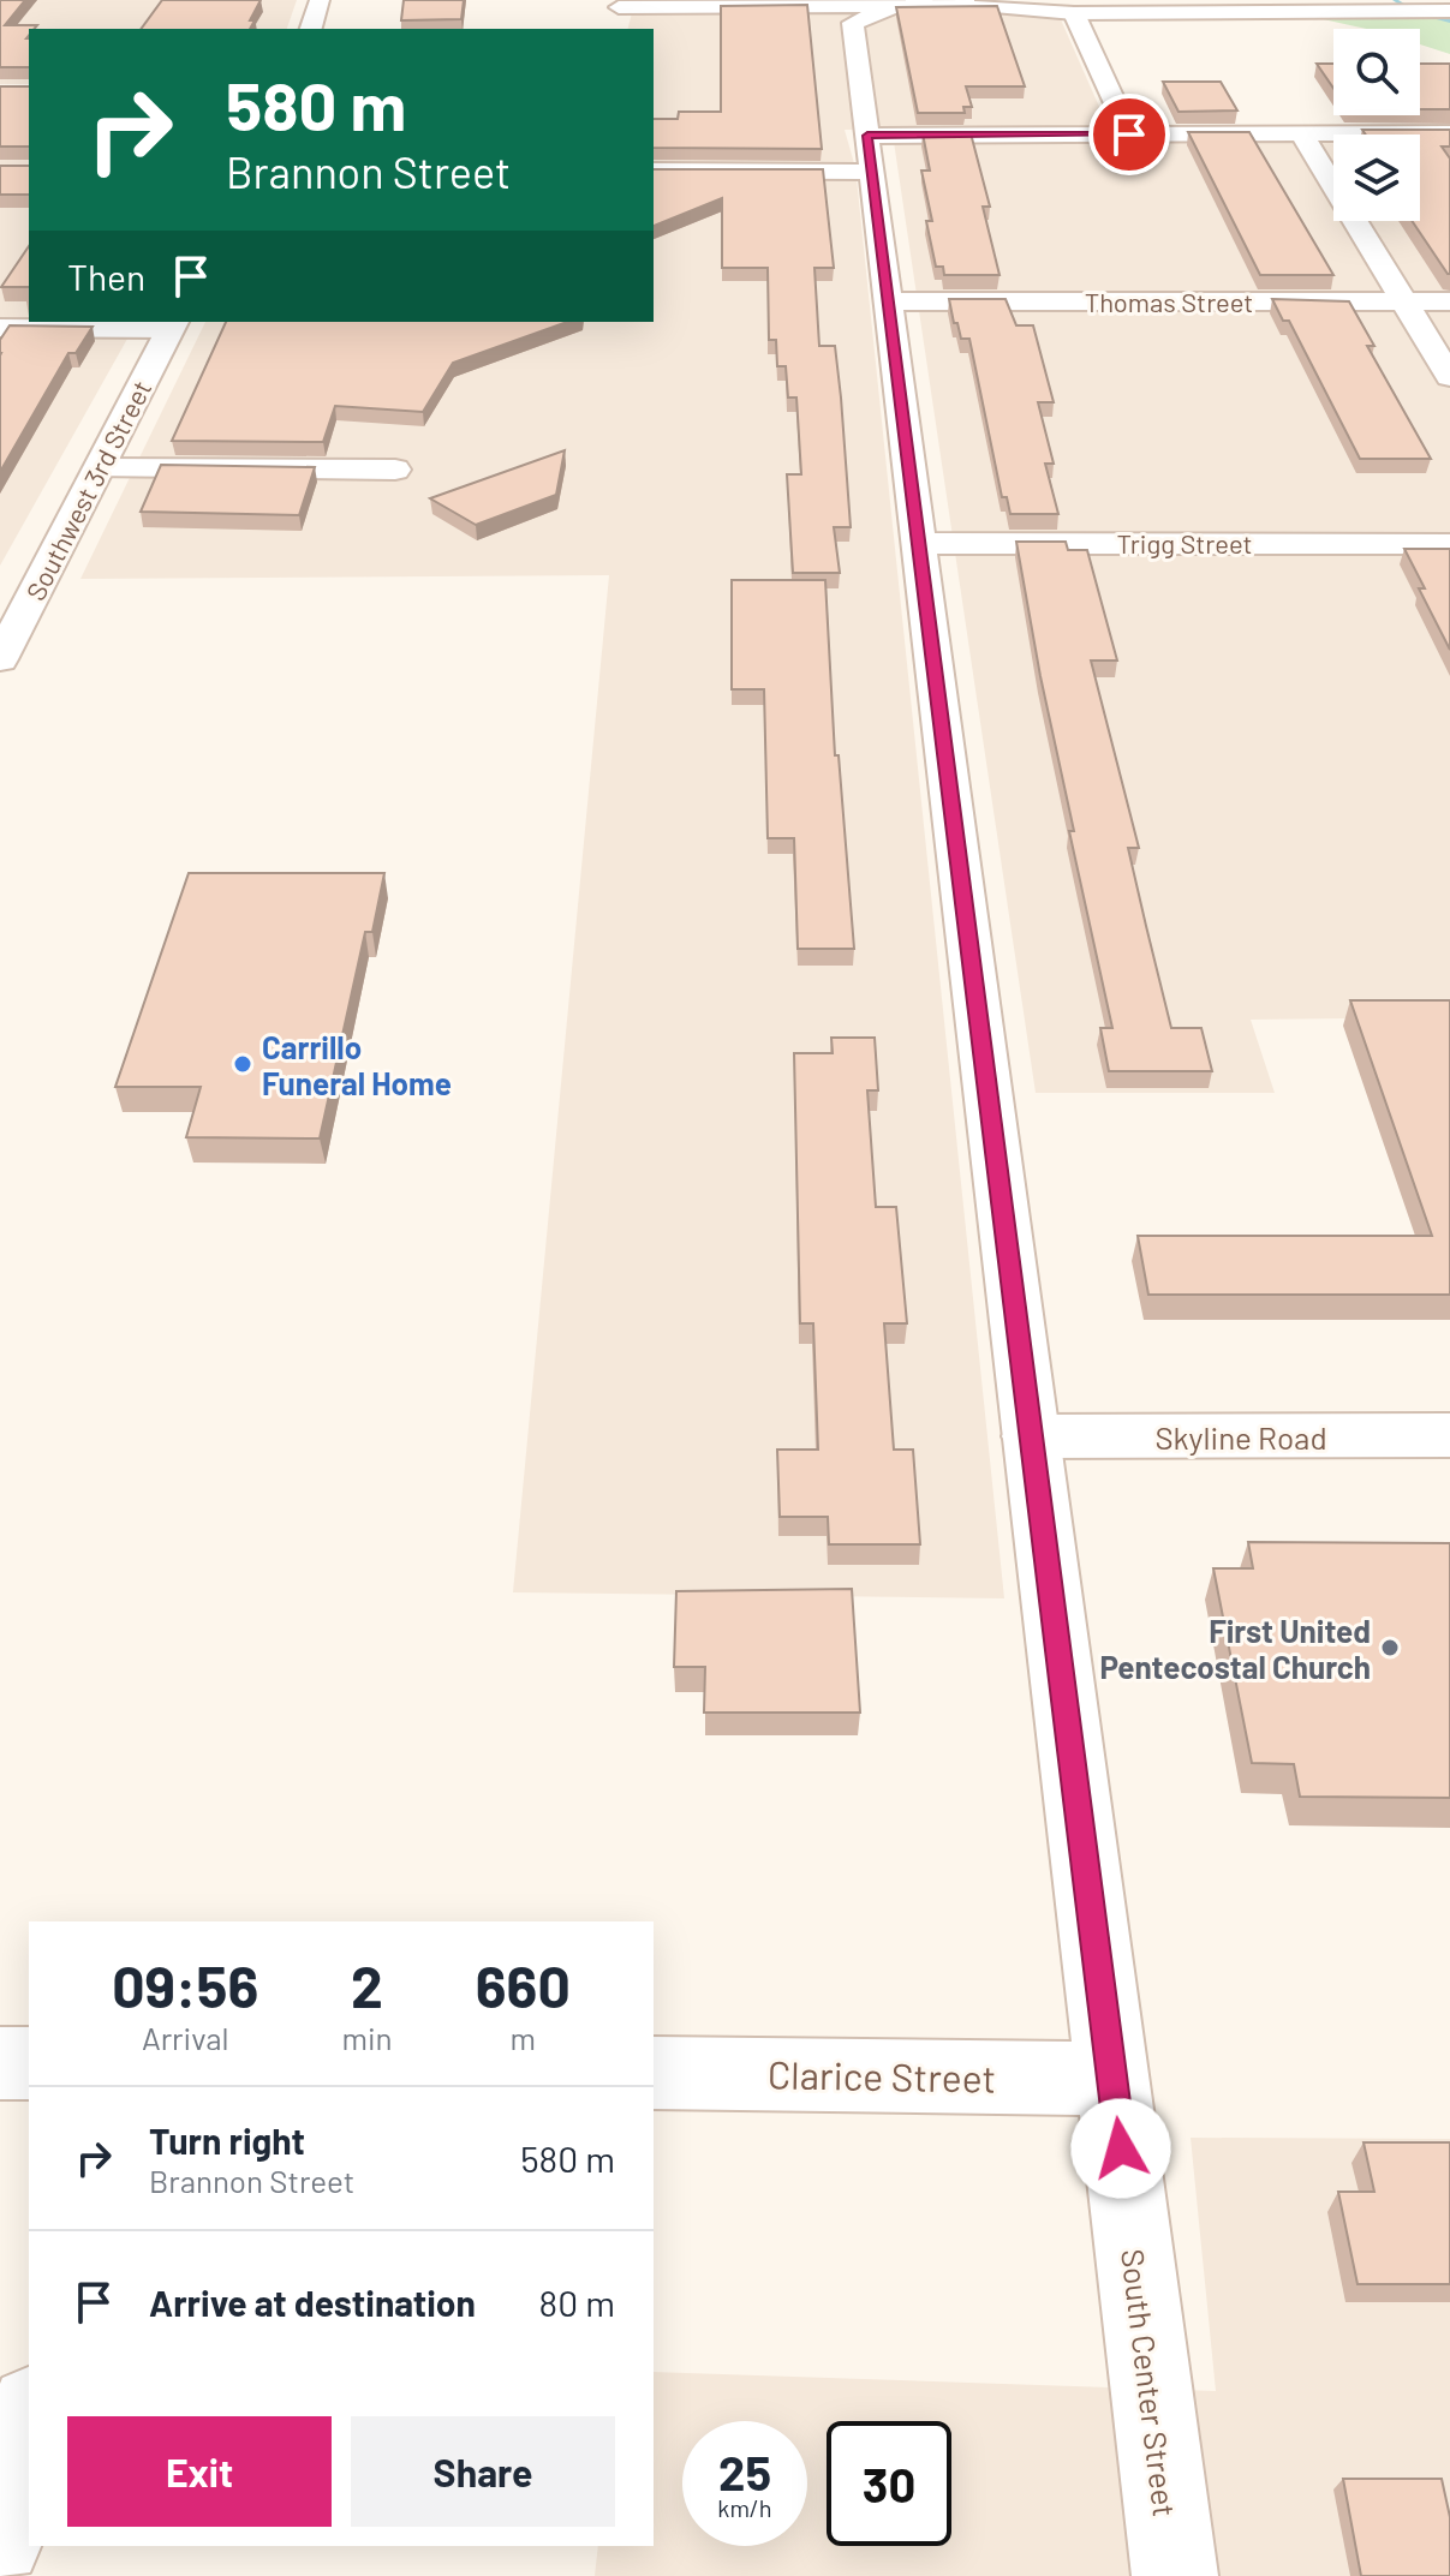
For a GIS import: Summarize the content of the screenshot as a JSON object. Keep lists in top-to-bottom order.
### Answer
{
  "streets": {
    "street": [
      "Thomas Street",
      "Southwest 3rd Street",
      "Trigg Street",
      "Skyline Road",
      "Clarice Street",
      "South Center Street"
    ]
  },
  "crossings": [
    ["Thomas Street", "South Center Street"],
    ["Trigg Street", "South Center Street"],
    ["Skyline Road", "South Center Street"],
    ["Clarice Street", "South Center Street"]
  ],
  "places": ["Carrillo Funeral Home", "First United Pentecostal Church"],
  "page": {
    "turn": ["580 m", "Brannon Street"],
    "then": "Then",
    "eta": [
      "09:56",
      "Arrival",
      "2",
      "min",
      "660",
      "m"
    ],
    "list": [
      {
        "name": "Turn right",
        "note": "Brannon Street",
        "value": "580 m"
      },
      {
        "name": "Arrive at destination",
        "value": "80 m"
      }
    ],
    "buttons": ["Exit", "Share"],
    "speed": "25 km/h",
    "limit": "30"
  }
}
